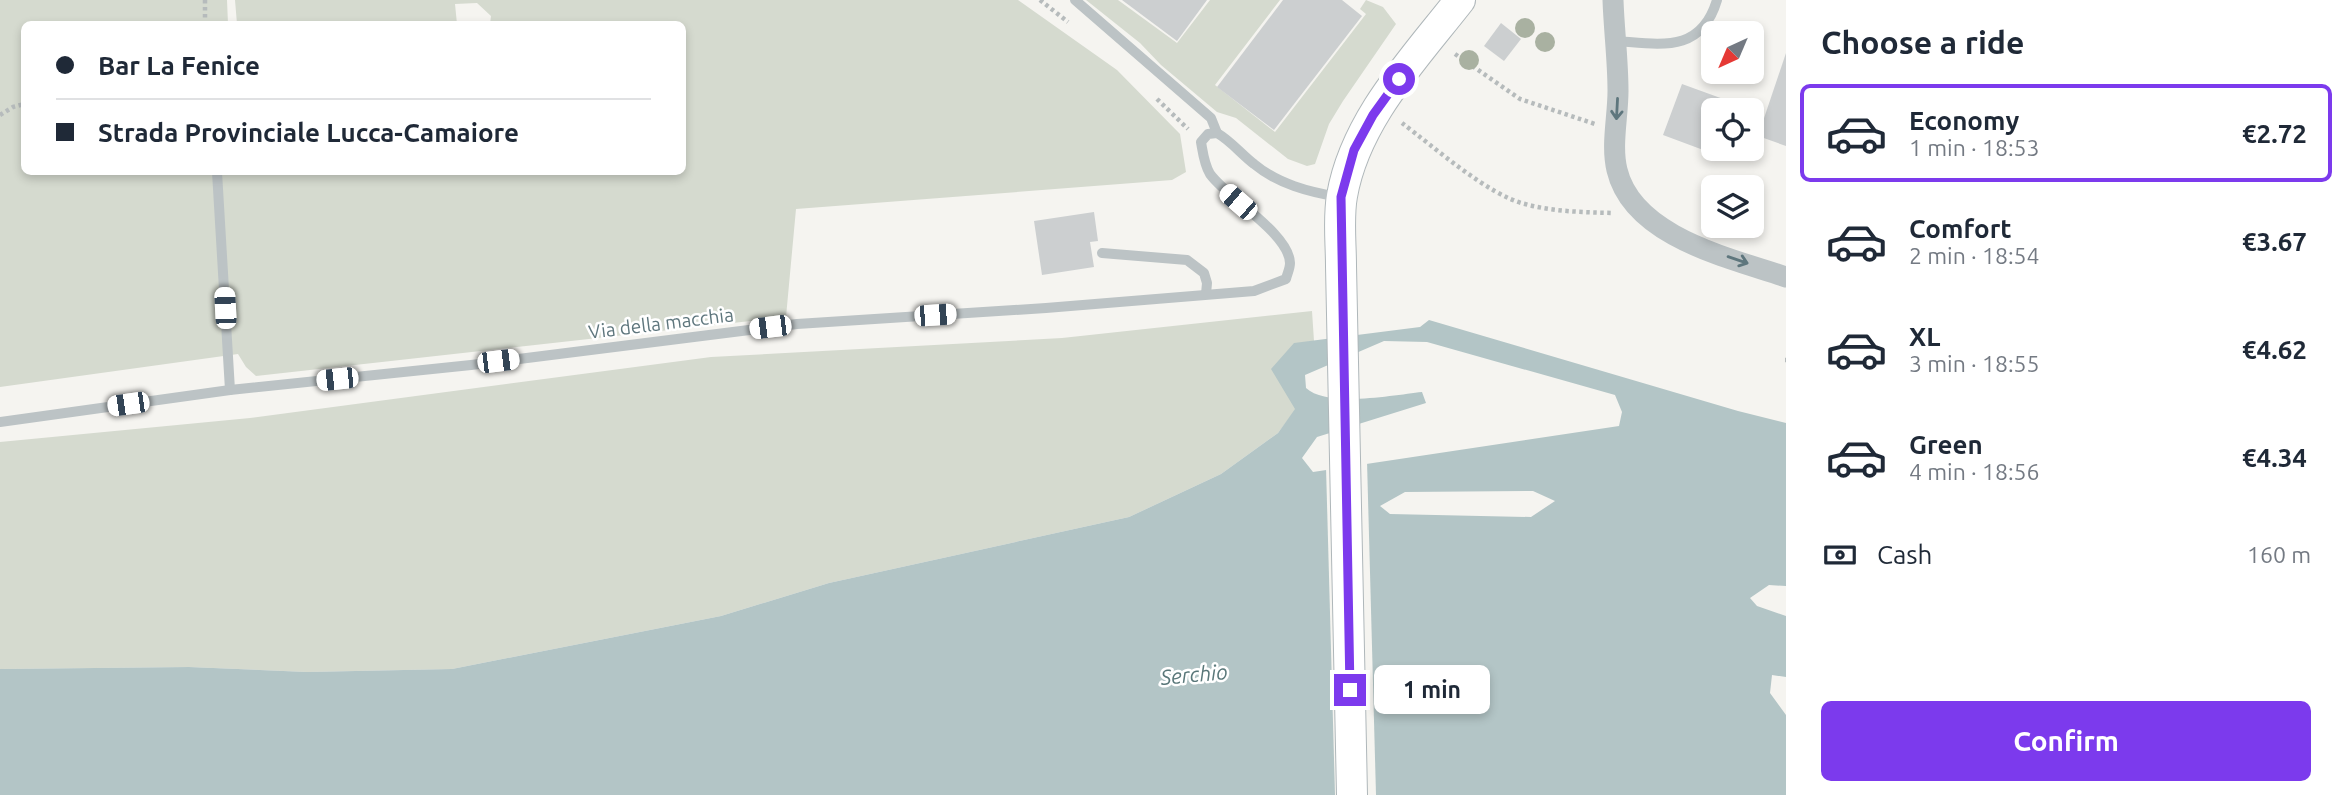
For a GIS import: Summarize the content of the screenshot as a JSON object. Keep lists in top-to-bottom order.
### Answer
{
  "streets": {
    "lane": ["Via della macchia"]
  },
  "water": ["Serchio"],
  "north": "bottom left",
  "page": {
    "heading": "Choose a ride",
    "banner": ["Bar La Fenice", "Strada Provinciale Lucca-Camaiore"],
    "list": [
      {
        "name": "Economy",
        "note": "1 min · 18:53",
        "value": "€2.72"
      },
      {
        "name": "Comfort",
        "note": "2 min · 18:54",
        "value": "€3.67"
      },
      {
        "name": "XL",
        "note": "3 min · 18:55",
        "value": "€4.62"
      },
      {
        "name": "Green",
        "note": "4 min · 18:56",
        "value": "€4.34"
      }
    ],
    "pay": ["Cash", "160 m"],
    "bubble": "1 min",
    "buttons": "Confirm"
  }
}
